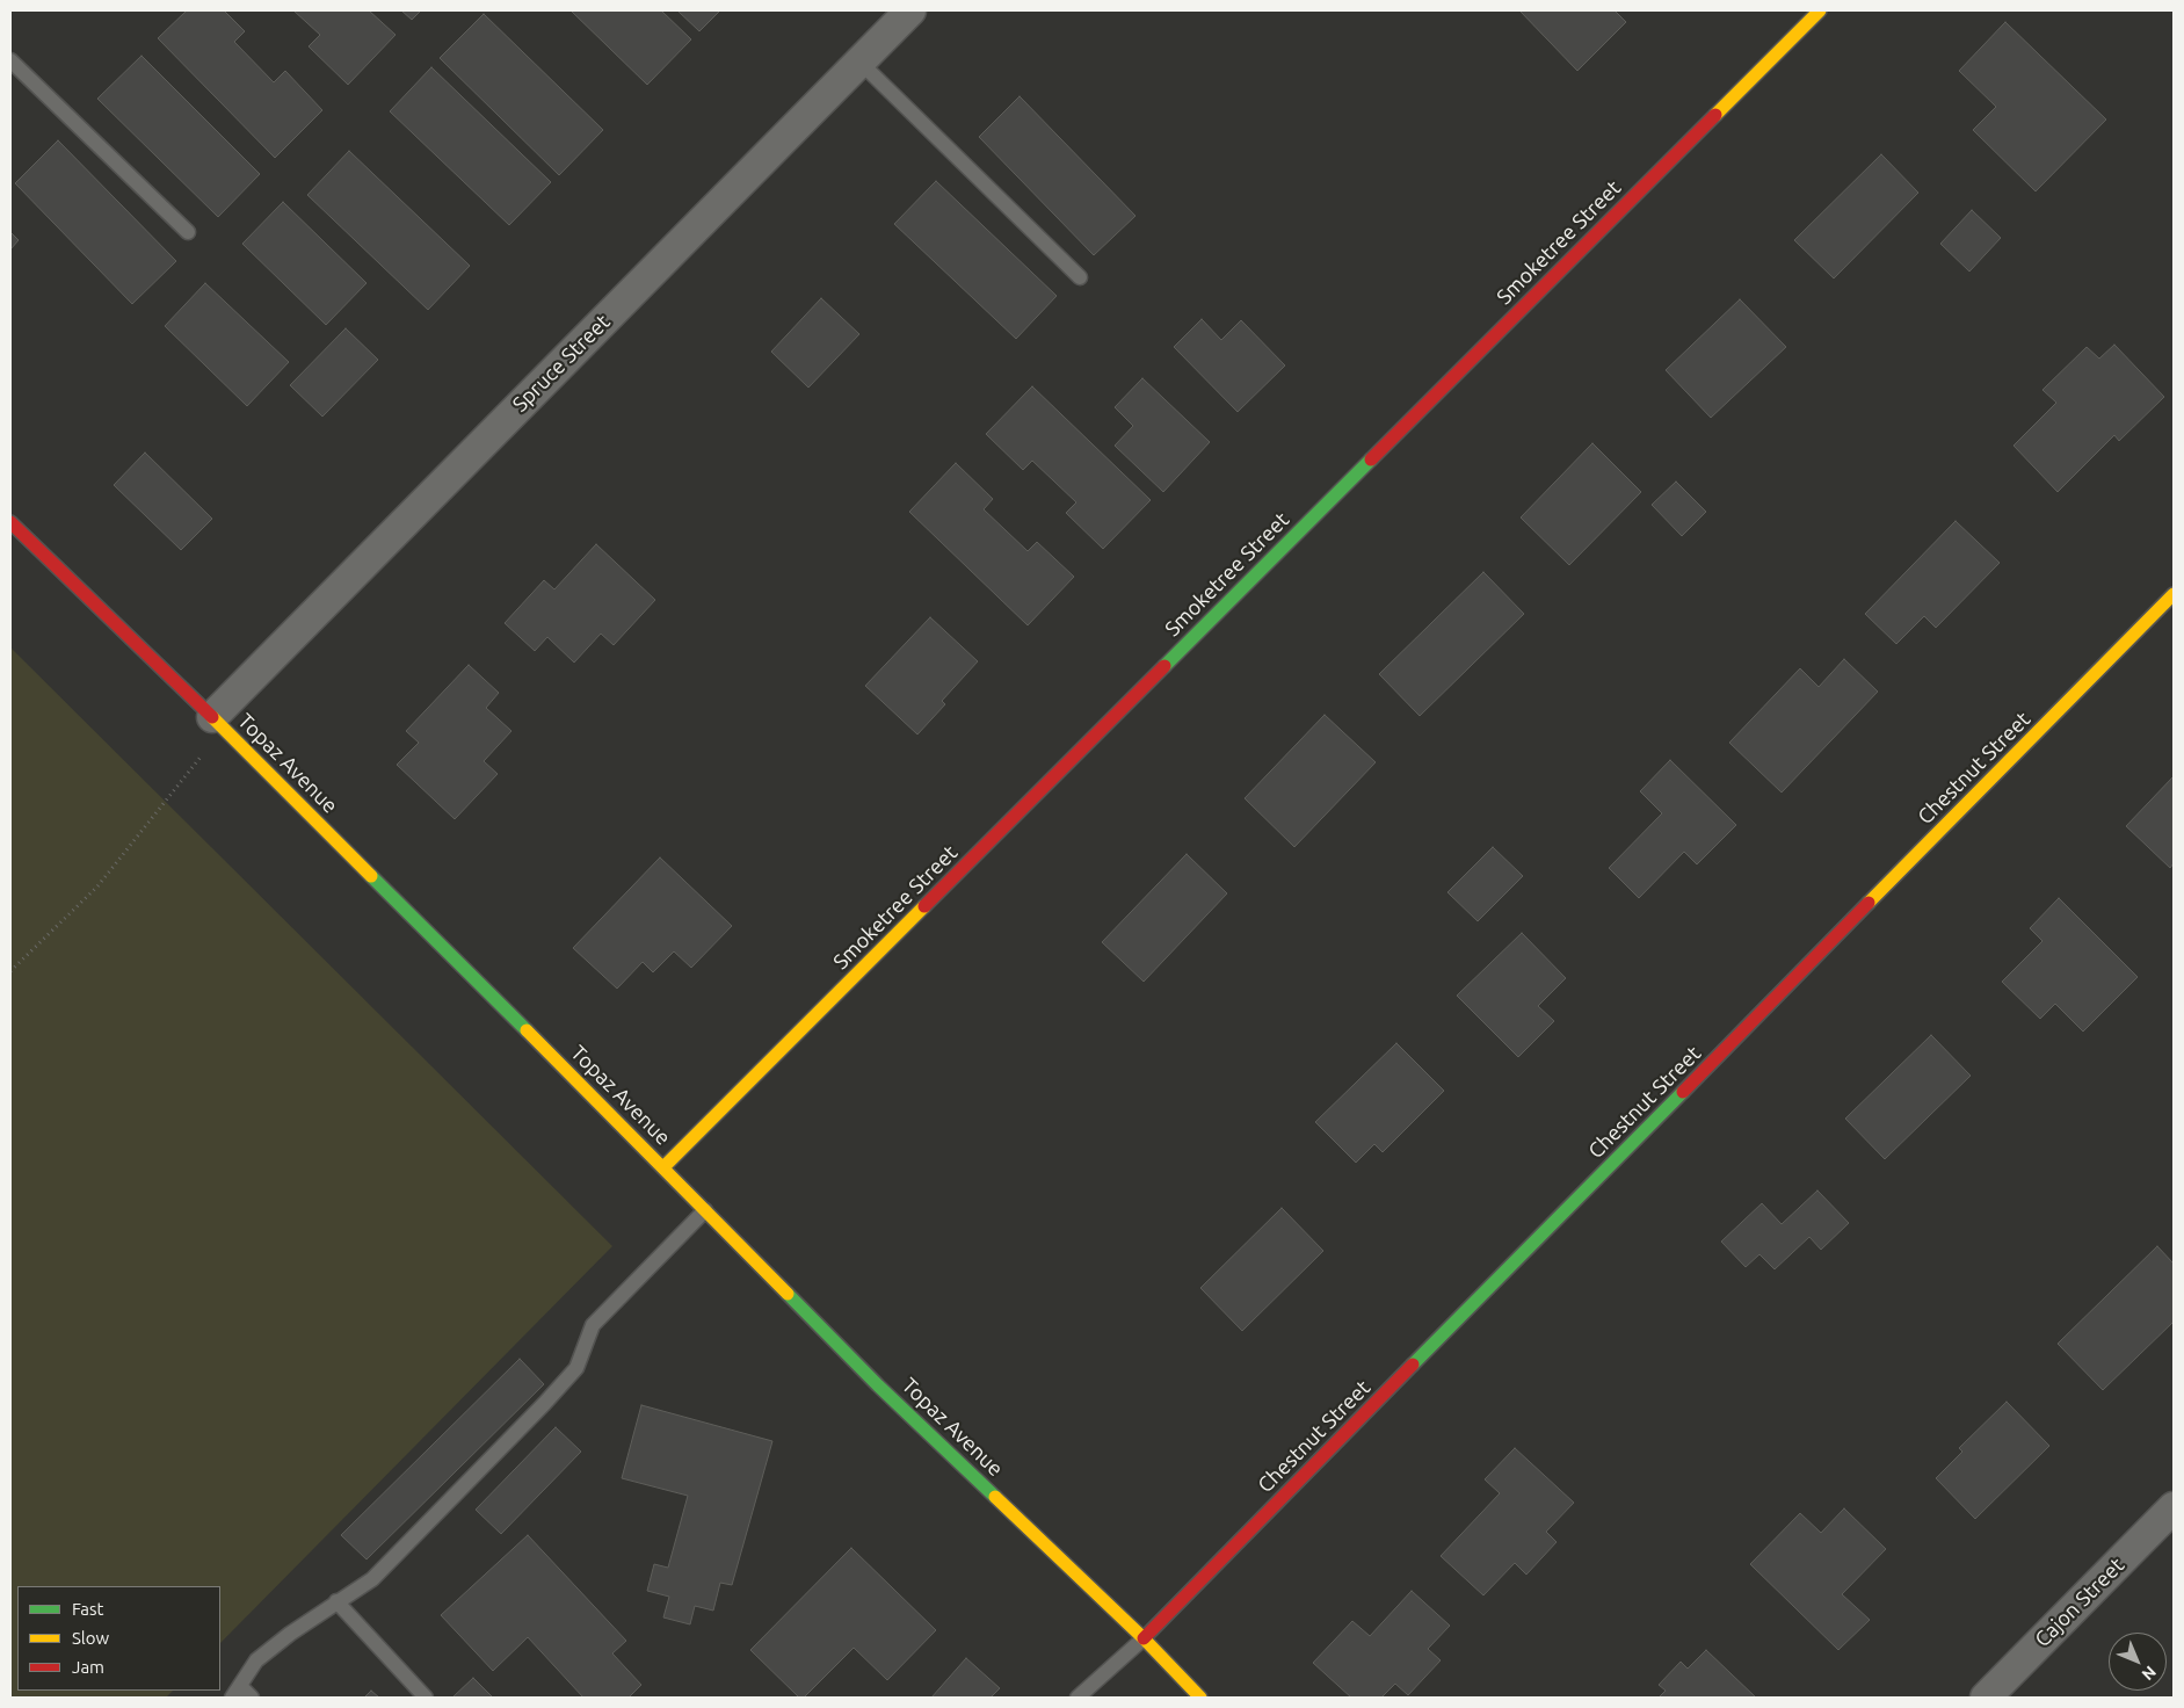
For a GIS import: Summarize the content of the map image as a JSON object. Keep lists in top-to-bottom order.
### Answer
{
  "streets": {
    "street": [
      "Smoketree Street",
      "Spruce Street",
      "Topaz Avenue",
      "Chestnut Street",
      "Cajon Street"
    ]
  },
  "crossings": [
    ["Smoketree Street", "Topaz Avenue"],
    ["Spruce Street", "Topaz Avenue"],
    ["Topaz Avenue", "Chestnut Street"]
  ],
  "legend": ["Fast", "Slow", "Jam"],
  "north": "bottom right"
}
